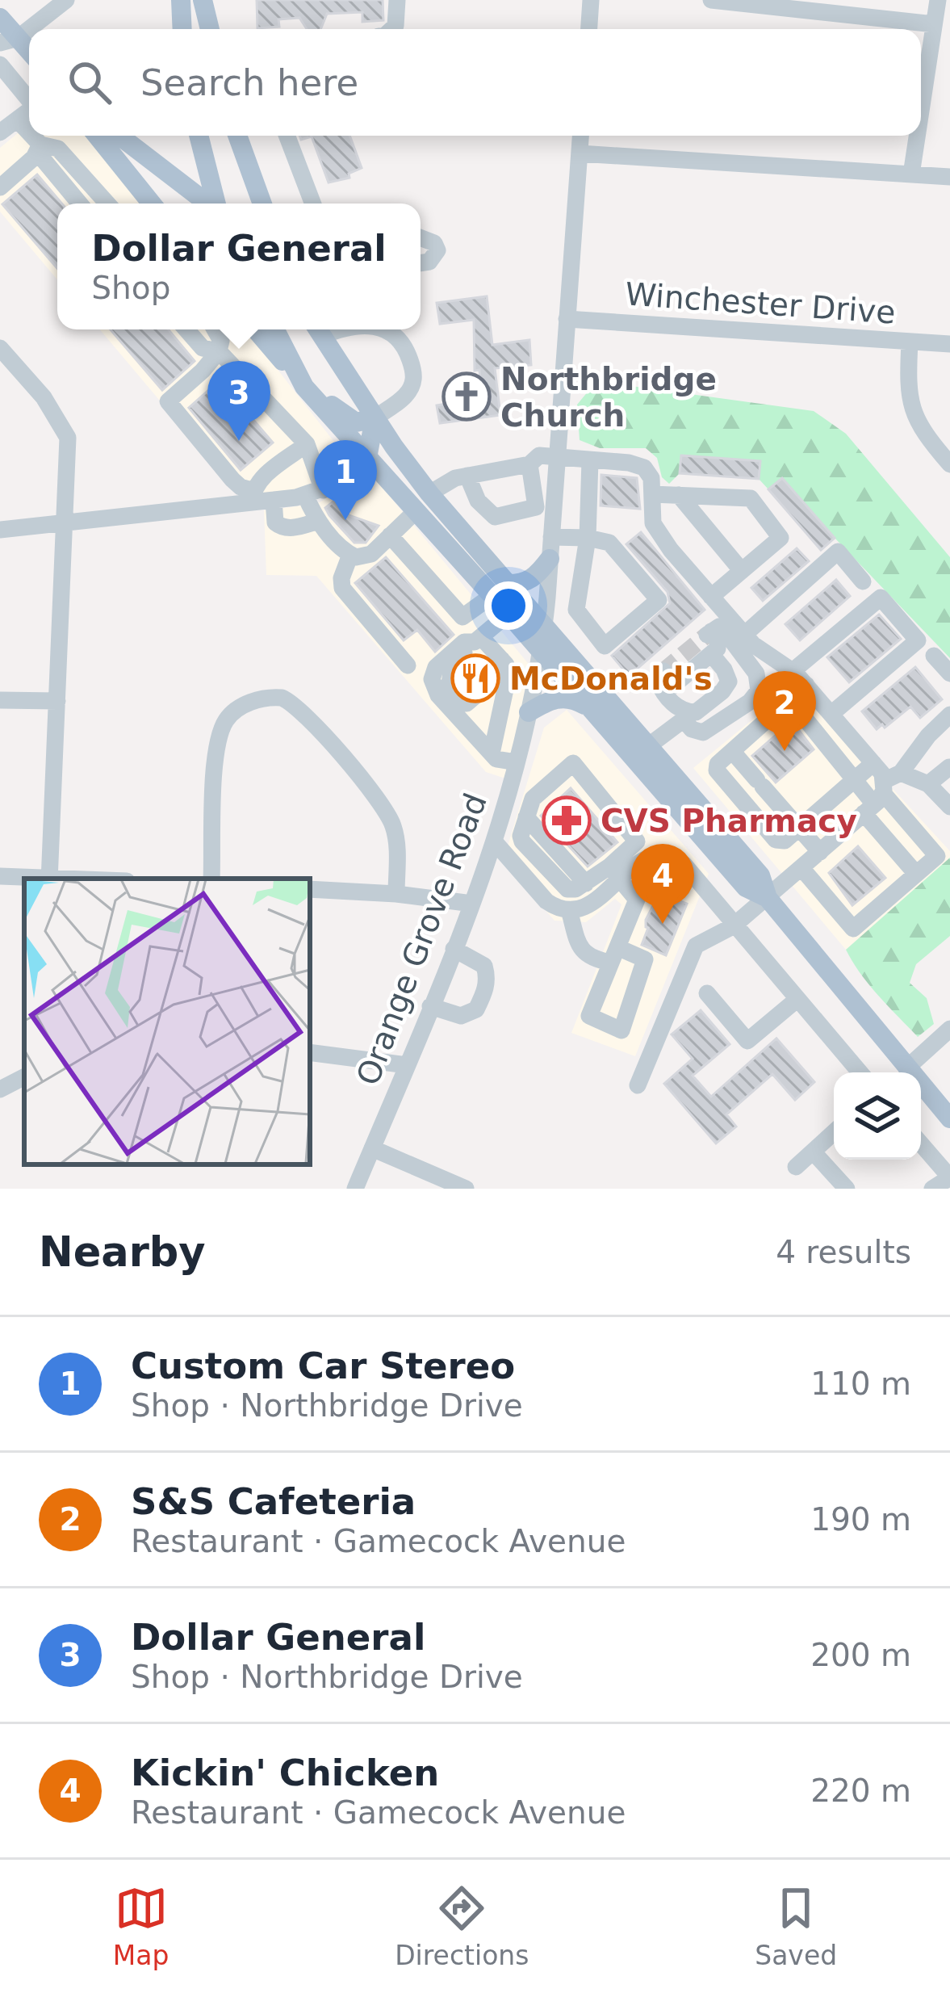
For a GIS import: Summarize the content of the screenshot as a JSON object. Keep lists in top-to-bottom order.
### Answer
{
  "streets": {
    "street": ["Winchester Drive", "Orange Grove Road"]
  },
  "crossings": [
    ["Winchester Drive", "Orange Grove Road"]
  ],
  "places": {
    "church": ["Northbridge Church"],
    "restaurant": ["McDonald's"],
    "pharmacy": ["CVS Pharmacy"]
  },
  "page": {
    "search": "Search here",
    "popup": ["Dollar General", "Shop"],
    "pins": [
      "3",
      "1",
      "2",
      "4"
    ],
    "heading": ["Nearby", "4 results"],
    "list": [
      {
        "mark": "1",
        "name": "Custom Car Stereo",
        "note": "Shop · Northbridge Drive",
        "value": "110 m"
      },
      {
        "mark": "2",
        "name": "S&S Cafeteria",
        "note": "Restaurant · Gamecock Avenue",
        "value": "190 m"
      },
      {
        "mark": "3",
        "name": "Dollar General",
        "note": "Shop · Northbridge Drive",
        "value": "200 m"
      },
      {
        "mark": "4",
        "name": "Kickin' Chicken",
        "note": "Restaurant · Gamecock Avenue",
        "value": "220 m"
      }
    ],
    "nav": ["Map", "Directions", "Saved"]
  }
}
